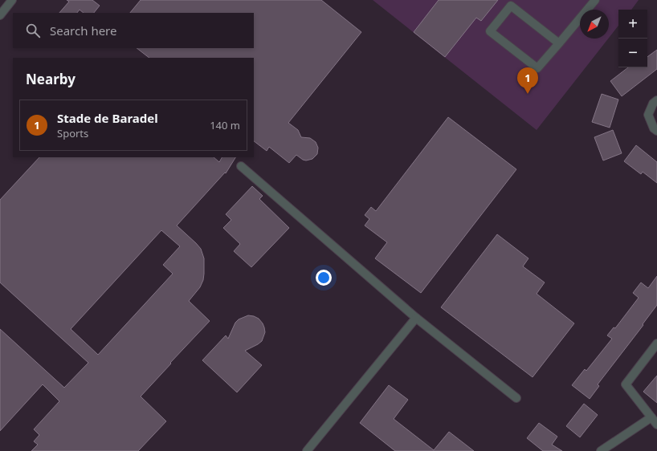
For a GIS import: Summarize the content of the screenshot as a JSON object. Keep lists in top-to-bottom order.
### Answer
{
  "north": "bottom left",
  "page": {
    "map_buttons": ["+", "−"],
    "search": "Search here",
    "heading": "Nearby",
    "pins": "1",
    "list": [
      {
        "mark": "1",
        "name": "Stade de Baradel",
        "note": "Sports",
        "value": "140 m"
      }
    ]
  }
}
